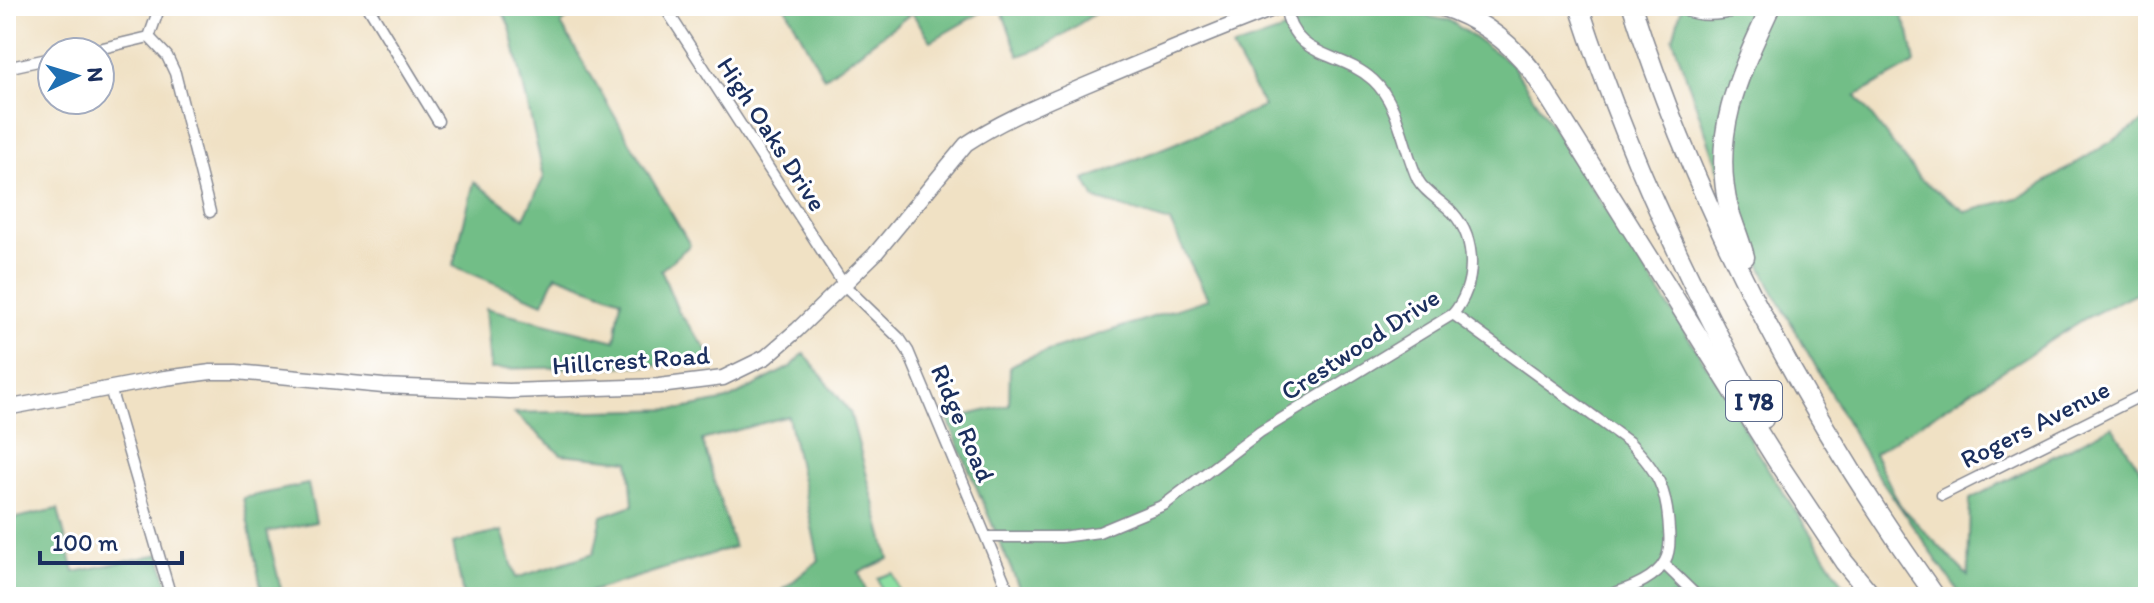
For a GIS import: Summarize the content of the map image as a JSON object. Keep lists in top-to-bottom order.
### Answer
{
  "streets": {
    "highway": ["I 78"],
    "main road": ["Hillcrest Road"],
    "street": [
      "High Oaks Drive",
      "Crestwood Drive",
      "Ridge Road",
      "Rogers Avenue"
    ]
  },
  "crossings": [
    ["High Oaks Drive", "Hillcrest Road"],
    ["High Oaks Drive", "Ridge Road"],
    ["Crestwood Drive", "Hillcrest Road"],
    ["Crestwood Drive", "Ridge Road"],
    ["Hillcrest Road", "Ridge Road"]
  ],
  "scale_bar": "100 m",
  "north": "right"
}
